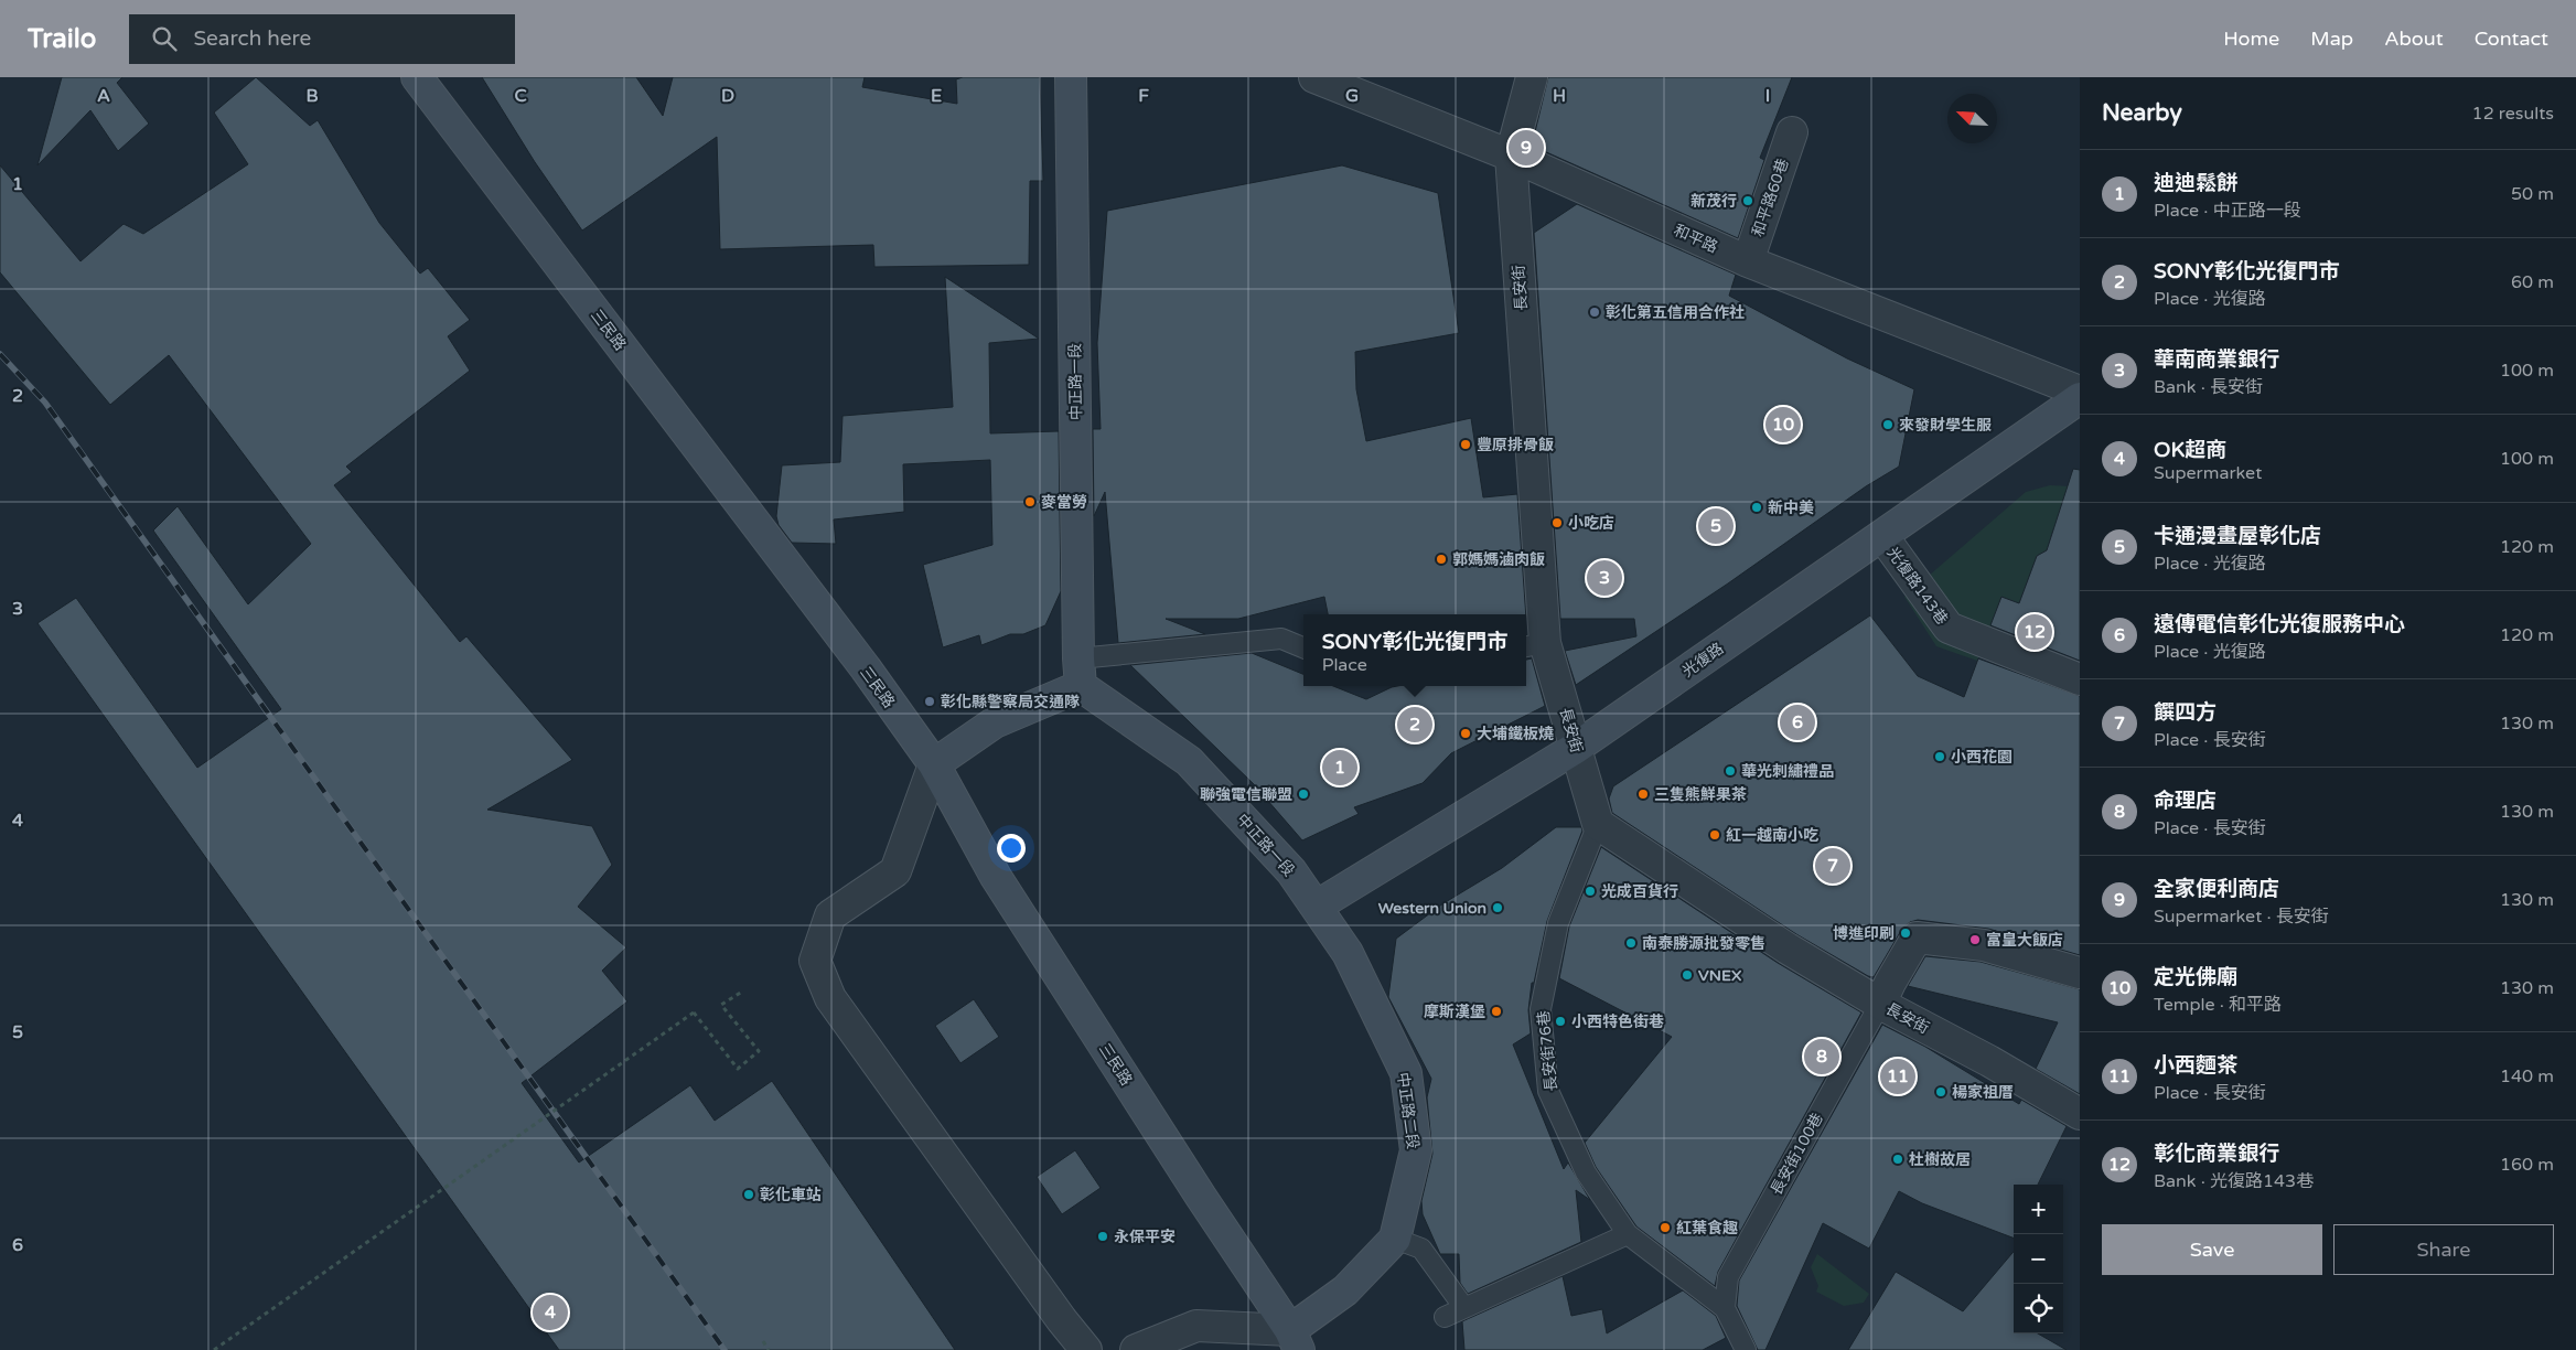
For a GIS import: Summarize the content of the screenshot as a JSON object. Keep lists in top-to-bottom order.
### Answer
{
  "streets": {
    "street": [
      "和平路60巷",
      "和平路",
      "長安街",
      "三民路",
      "中正路一段",
      "光復路143巷",
      "光復路",
      "中正路二段"
    ],
    "lane": ["長安街76巷", "長安街100巷"]
  },
  "crossings": [
    ["和平路60巷", "和平路"],
    ["和平路", "長安街"],
    ["長安街", "光復路"],
    ["長安街", "長安街76巷"],
    ["長安街", "長安街100巷"],
    ["中正路一段", "光復路"],
    ["中正路一段", "中正路二段"],
    ["光復路143巷", "光復路"],
    ["光復路", "中正路二段"],
    ["長安街76巷", "長安街100巷"]
  ],
  "places": [
    "新茂行",
    "彰化第五信用合作社",
    "來發財學生服",
    "豐原排骨飯",
    "麥當勞",
    "新中美",
    "小吃店",
    "郭媽媽滷肉飯",
    "彰化縣警察局交通隊",
    "大埔鐵板燒",
    "小西花園",
    "華光刺繡禮品",
    "聯強電信聯盟",
    "三隻熊鮮果茶",
    "紅一越南小吃",
    "光成百貨行",
    "Western Union",
    "博進印刷",
    "富皇大飯店",
    "南泰勝源批發零售",
    "VNEX",
    "摩斯漢堡",
    "小西特色街巷",
    "楊家祖厝",
    "杜樹故居",
    "彰化車站",
    "紅葉食趣",
    "永保平安"
  ],
  "north": "top left",
  "page": {
    "header": "Trailo",
    "search": "Search here",
    "nav": [
      "Home",
      "Map",
      "About",
      "Contact"
    ],
    "heading": ["Nearby", "12 results"],
    "pins": [
      "9",
      "10",
      "5",
      "3",
      "12",
      "6",
      "2",
      "1",
      "7",
      "8",
      "11",
      "4"
    ],
    "list": [
      {
        "mark": "1",
        "name": "迪迪鬆餅",
        "note": "Place · 中正路一段",
        "value": "50 m"
      },
      {
        "mark": "2",
        "name": "SONY彰化光復門市",
        "note": "Place · 光復路",
        "value": "60 m"
      },
      {
        "mark": "3",
        "name": "華南商業銀行",
        "note": "Bank · 長安街",
        "value": "100 m"
      },
      {
        "mark": "4",
        "name": "OK超商",
        "note": "Supermarket",
        "value": "100 m"
      },
      {
        "mark": "5",
        "name": "卡通漫畫屋彰化店",
        "note": "Place · 光復路",
        "value": "120 m"
      },
      {
        "mark": "6",
        "name": "遠傳電信彰化光復服務中心",
        "note": "Place · 光復路",
        "value": "120 m"
      },
      {
        "mark": "7",
        "name": "饌四方",
        "note": "Place · 長安街",
        "value": "130 m"
      },
      {
        "mark": "8",
        "name": "命理店",
        "note": "Place · 長安街",
        "value": "130 m"
      },
      {
        "mark": "9",
        "name": "全家便利商店",
        "note": "Supermarket · 長安街",
        "value": "130 m"
      },
      {
        "mark": "10",
        "name": "定光佛廟",
        "note": "Temple · 和平路",
        "value": "130 m"
      },
      {
        "mark": "11",
        "name": "小西麵茶",
        "note": "Place · 長安街",
        "value": "140 m"
      },
      {
        "mark": "12",
        "name": "彰化商業銀行",
        "note": "Bank · 光復路143巷",
        "value": "160 m"
      }
    ],
    "popup": ["SONY彰化光復門市", "Place"],
    "map_buttons": ["+", "−"],
    "buttons": ["Save", "Share"]
  },
  "grid": {
    "columns": [
      "A",
      "B",
      "C",
      "D",
      "E",
      "F",
      "G",
      "H",
      "I"
    ],
    "rows": [
      "1",
      "2",
      "3",
      "4",
      "5",
      "6"
    ]
  }
}
